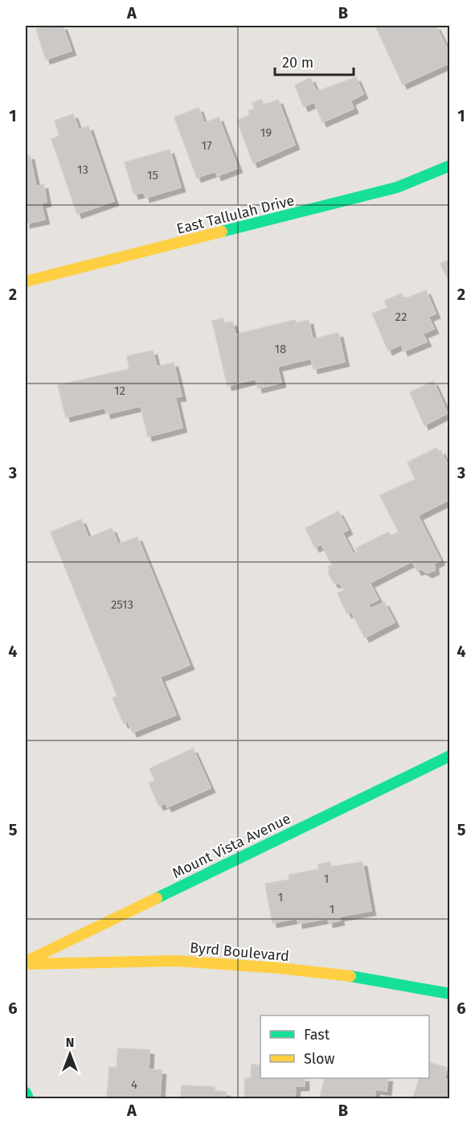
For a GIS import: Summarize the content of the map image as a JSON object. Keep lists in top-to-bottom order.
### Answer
{
  "streets": {
    "street": ["East Tallulah Drive", "Mount Vista Avenue", "Byrd Boulevard"]
  },
  "crossings": [
    ["Mount Vista Avenue", "Byrd Boulevard"]
  ],
  "house_numbers": [
    "19",
    "17",
    "13",
    "15",
    "22",
    "18",
    "12",
    "2513",
    "1",
    "1",
    "1",
    "4"
  ],
  "legend": ["Fast", "Slow"],
  "scale_bar": "20 m",
  "north": "top",
  "grid": {
    "columns": ["A", "B"],
    "rows": [
      "1",
      "2",
      "3",
      "4",
      "5",
      "6"
    ]
  }
}
